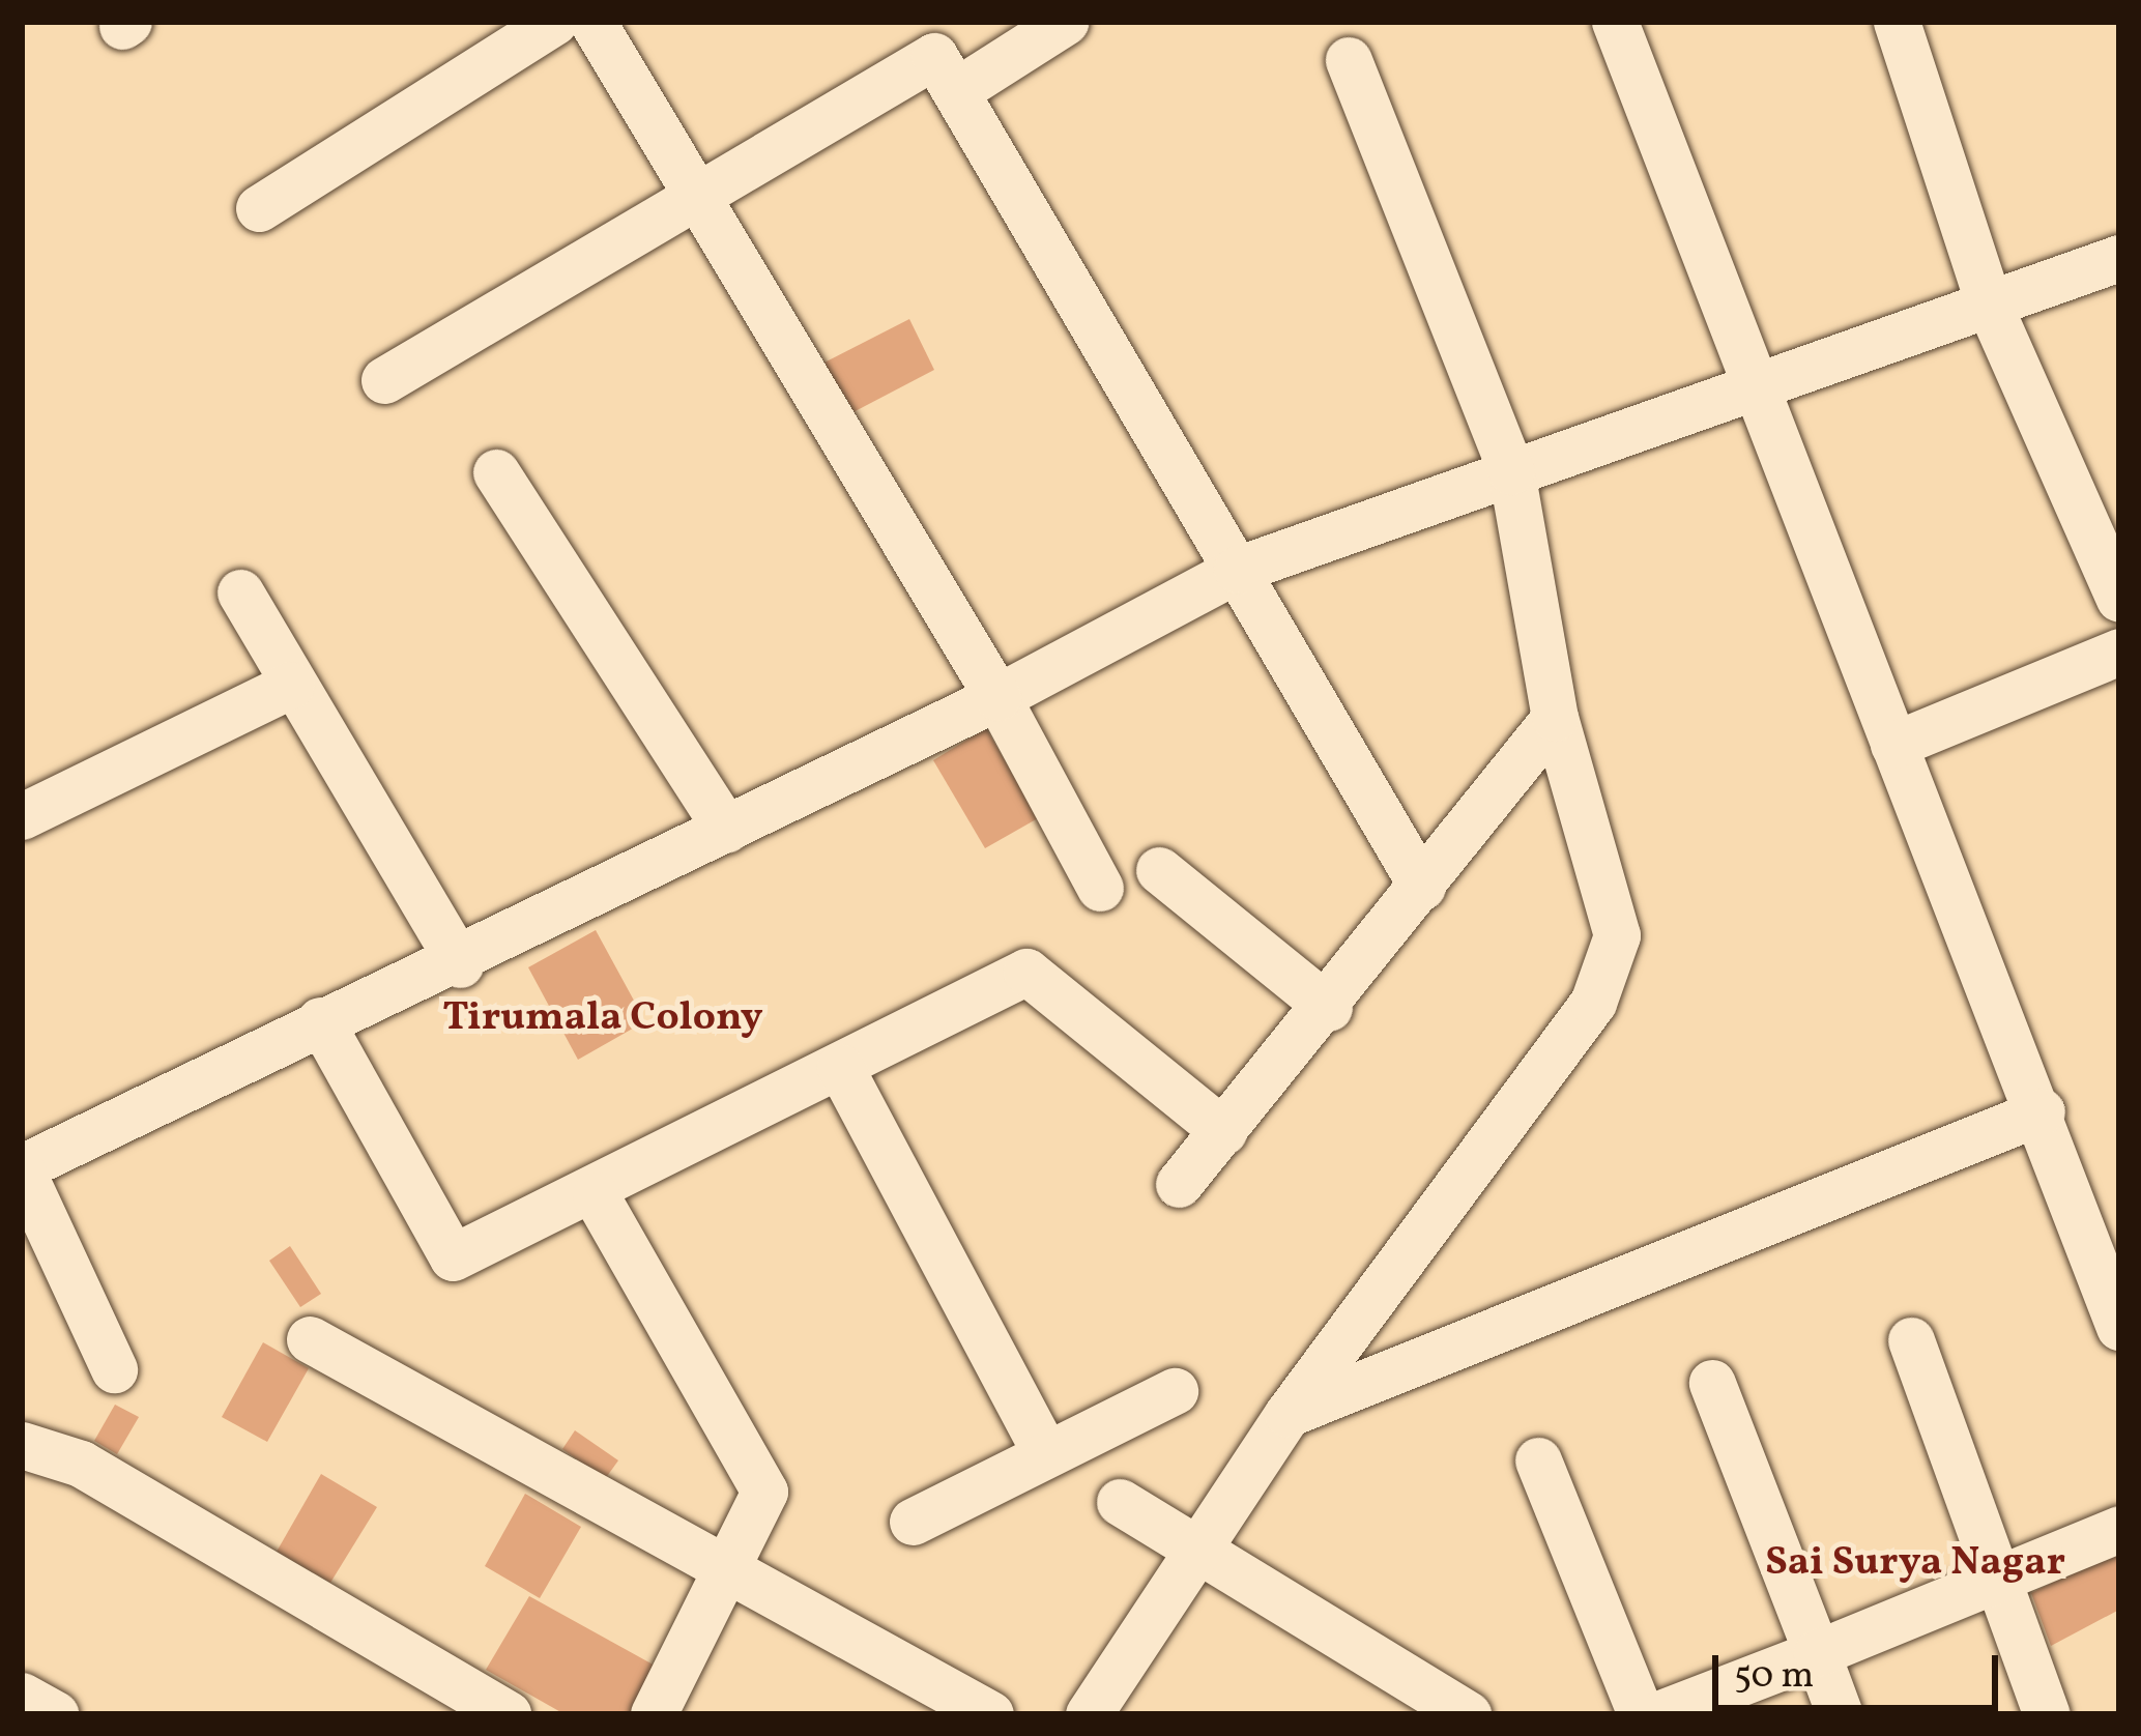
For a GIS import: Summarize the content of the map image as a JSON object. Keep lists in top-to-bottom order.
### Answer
{
  "districts": ["Tirumala Colony", "Sai Surya Nagar"],
  "scale_bar": "50 m"
}
